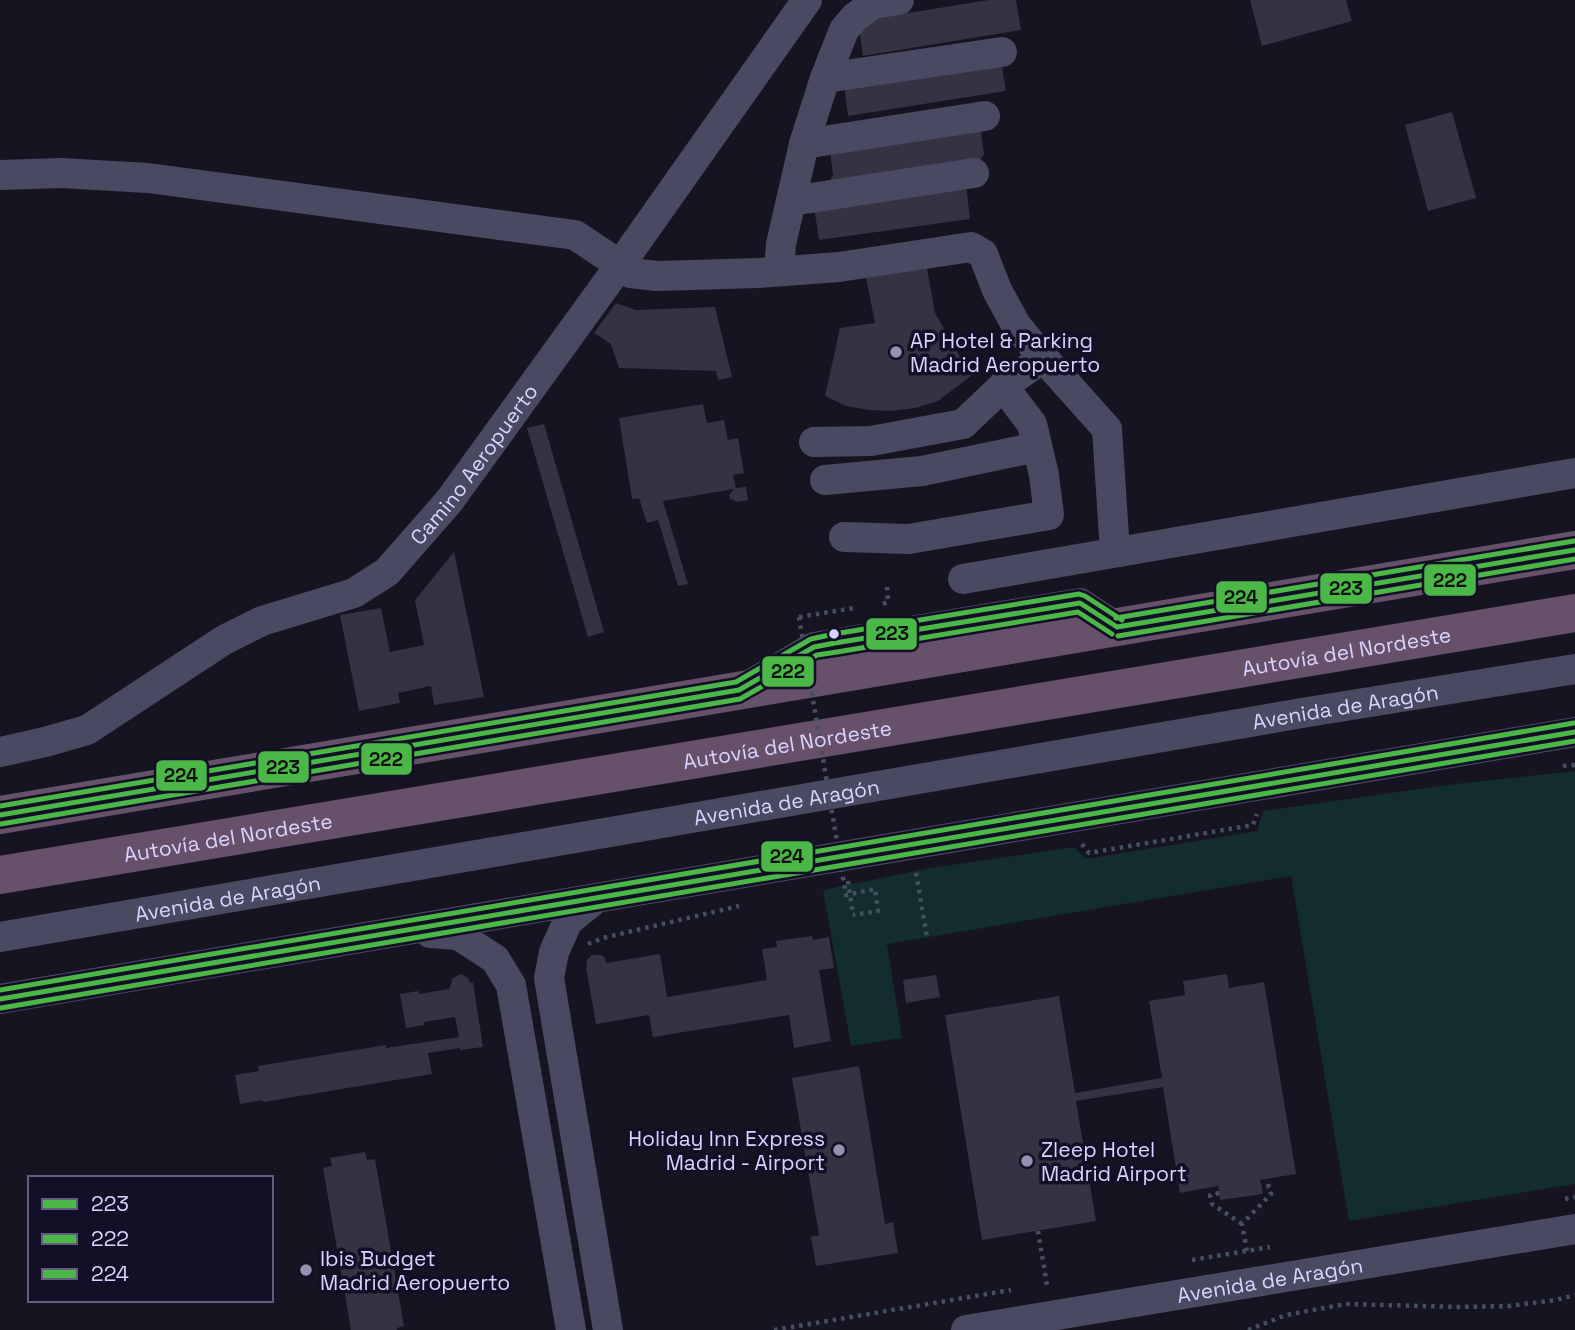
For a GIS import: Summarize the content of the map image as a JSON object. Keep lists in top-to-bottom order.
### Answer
{
  "streets": {
    "highway": ["Autovía del Nordeste"],
    "street": ["Camino Aeropuerto", "Avenida de Aragón"]
  },
  "places": [
    "AP Hotel & Parking Madrid Aeropuerto",
    "Holiday Inn Express Madrid - Airport",
    "Zleep Hotel Madrid Airport",
    "Ibis Budget Madrid Aeropuerto"
  ],
  "lines": ["transit line 224", "transit line 223", "transit line 222"],
  "legend": ["223", "222", "224"]
}
